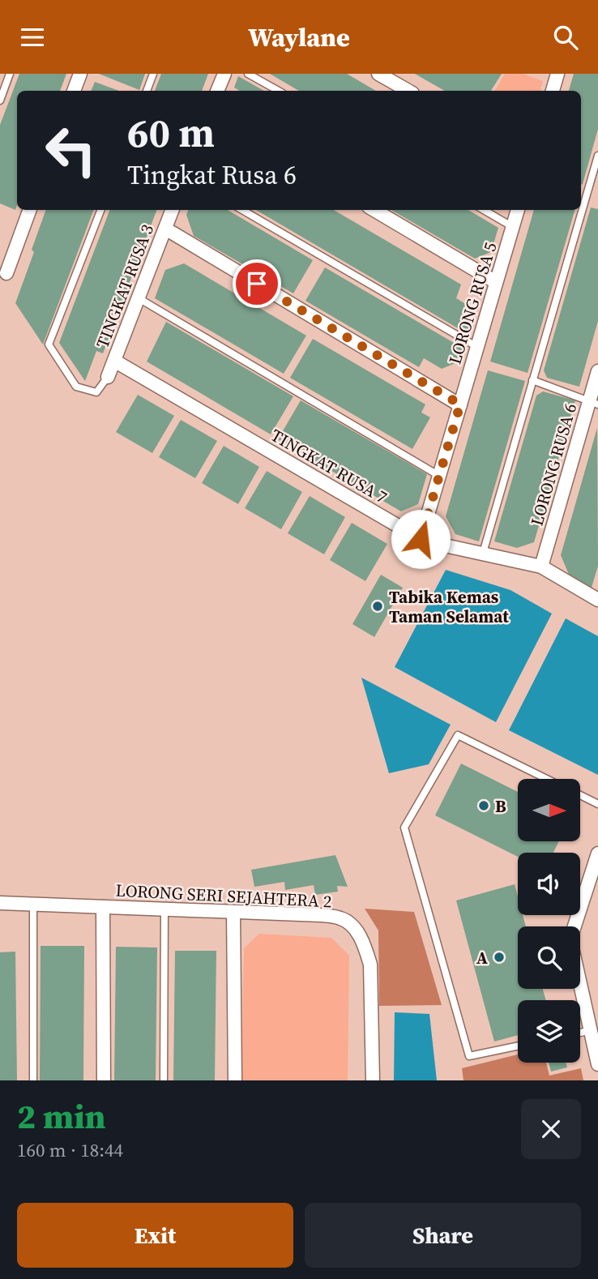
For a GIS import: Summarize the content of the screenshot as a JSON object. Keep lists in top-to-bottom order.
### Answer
{
  "streets": {
    "street": [
      "TINGKAT RUSA 3",
      "LORONG RUSA 5",
      "LORONG RUSA 6",
      "TINGKAT RUSA 7",
      "LORONG SERI SEJAHTERA 2"
    ]
  },
  "crossings": [
    ["TINGKAT RUSA 3", "TINGKAT RUSA 7"],
    ["LORONG RUSA 5", "TINGKAT RUSA 7"],
    ["LORONG RUSA 6", "TINGKAT RUSA 7"]
  ],
  "places": ["Tabika Kemas Taman Selamat", "B", "A"],
  "north": "right",
  "page": {
    "header": "Waylane",
    "turn": ["60 m", "Tingkat Rusa 6"],
    "heading": ["2 min", "160 m · 18:44"],
    "buttons": ["Exit", "Share"]
  }
}
